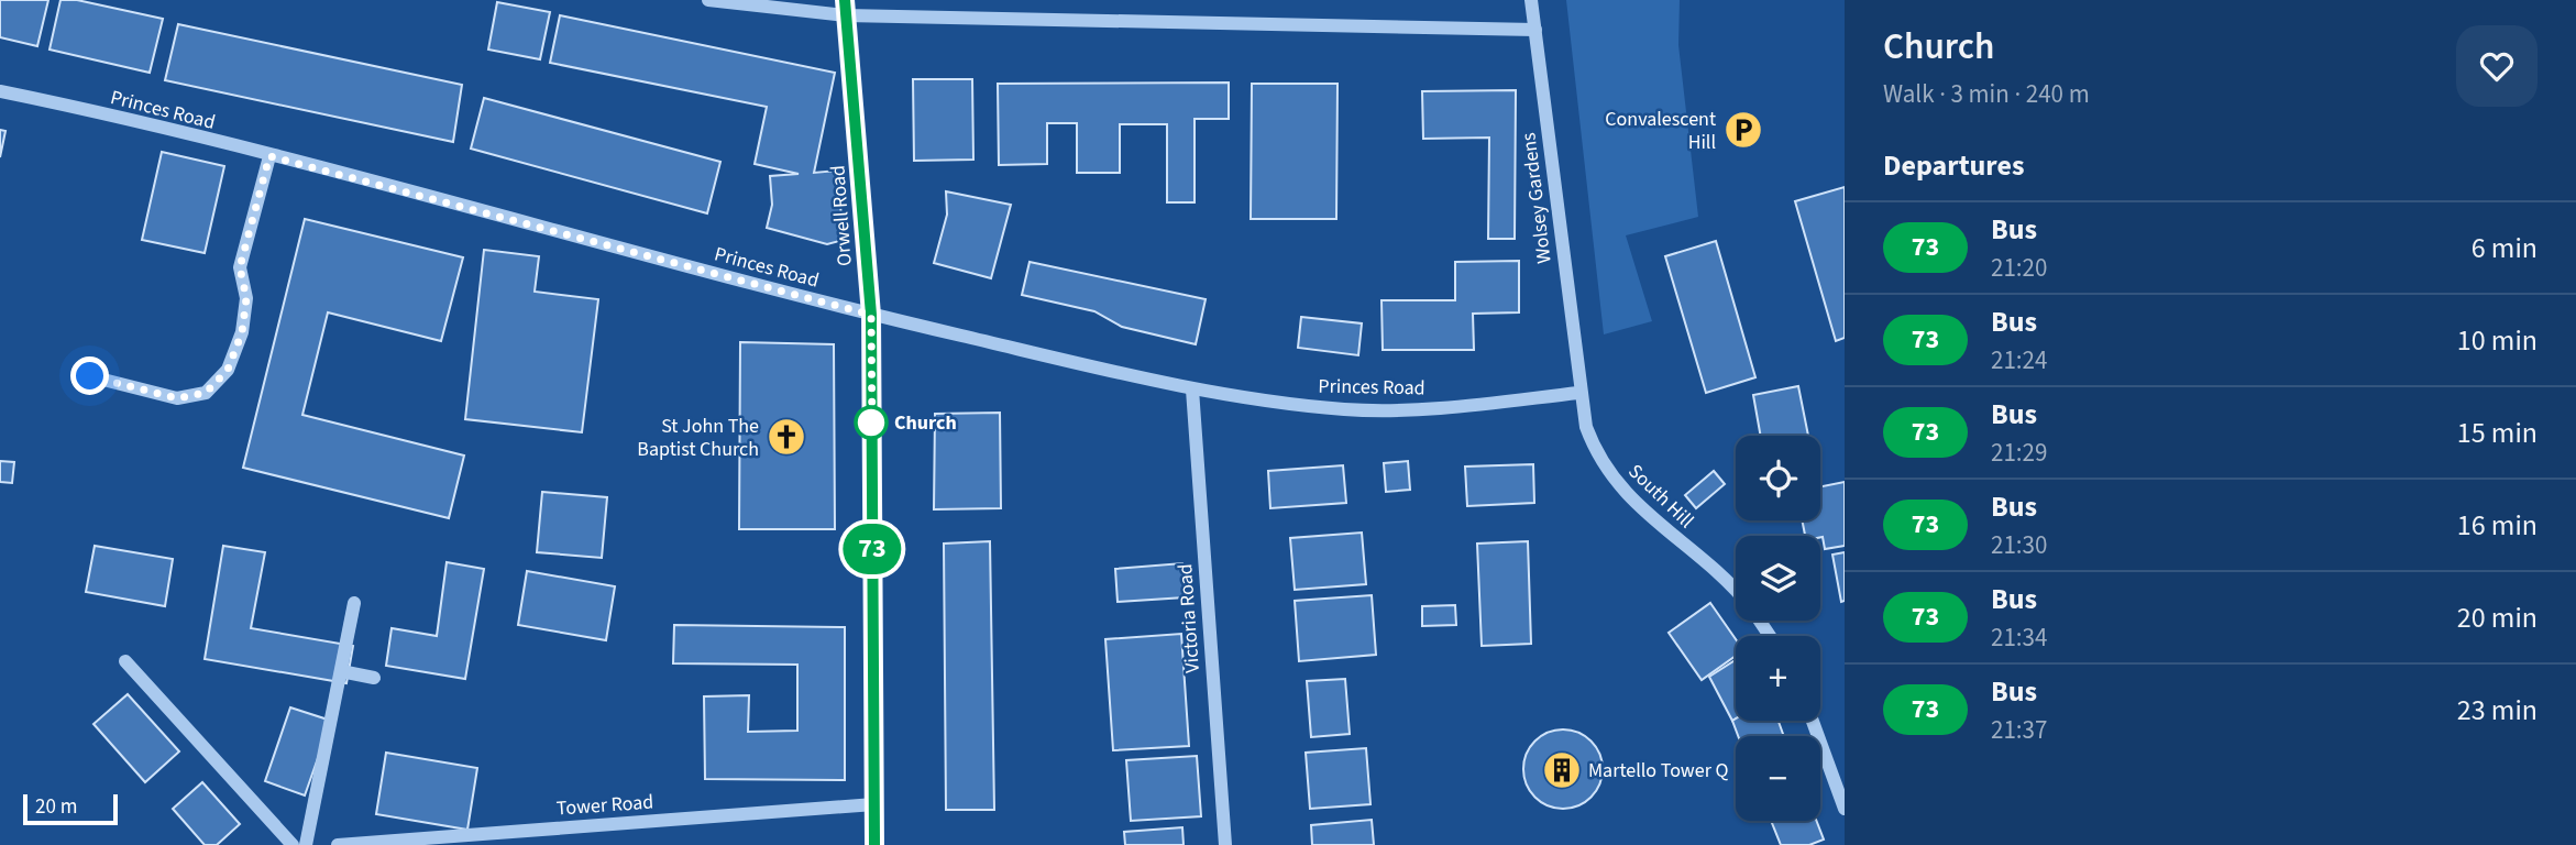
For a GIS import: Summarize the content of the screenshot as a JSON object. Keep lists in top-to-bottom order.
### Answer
{
  "streets": {
    "main road": ["Orwell Road"],
    "street": [
      "Princes Road",
      "Wolsey Gardens",
      "South Hill",
      "Victoria Road",
      "Tower Road"
    ]
  },
  "crossings": [
    ["Princes Road", "Wolsey Gardens"],
    ["Princes Road", "Orwell Road"],
    ["Princes Road", "South Hill"],
    ["Princes Road", "Victoria Road"],
    ["Wolsey Gardens", "South Hill"],
    ["Orwell Road", "Tower Road"]
  ],
  "places": {
    "parking": ["Convalescent Hill"],
    "other": ["Church"],
    "church": ["St John The Baptist Church"],
    "building": ["Martello Tower Q"]
  },
  "lines": ["bus line 73"],
  "scale_bar": "20 m",
  "page": {
    "on_map": "73",
    "heading": [
      ["Church", "Walk · 3 min · 240 m"],
      "Departures"
    ],
    "list": [
      {
        "mark": "73",
        "name": "Bus",
        "note": "21:20",
        "value": "6 min"
      },
      {
        "mark": "73",
        "name": "Bus",
        "note": "21:24",
        "value": "10 min"
      },
      {
        "mark": "73",
        "name": "Bus",
        "note": "21:29",
        "value": "15 min"
      },
      {
        "mark": "73",
        "name": "Bus",
        "note": "21:30",
        "value": "16 min"
      },
      {
        "mark": "73",
        "name": "Bus",
        "note": "21:34",
        "value": "20 min"
      },
      {
        "mark": "73",
        "name": "Bus",
        "note": "21:37",
        "value": "23 min"
      }
    ],
    "map_buttons": ["+", "−"],
    "scale": "20 m"
  }
}
